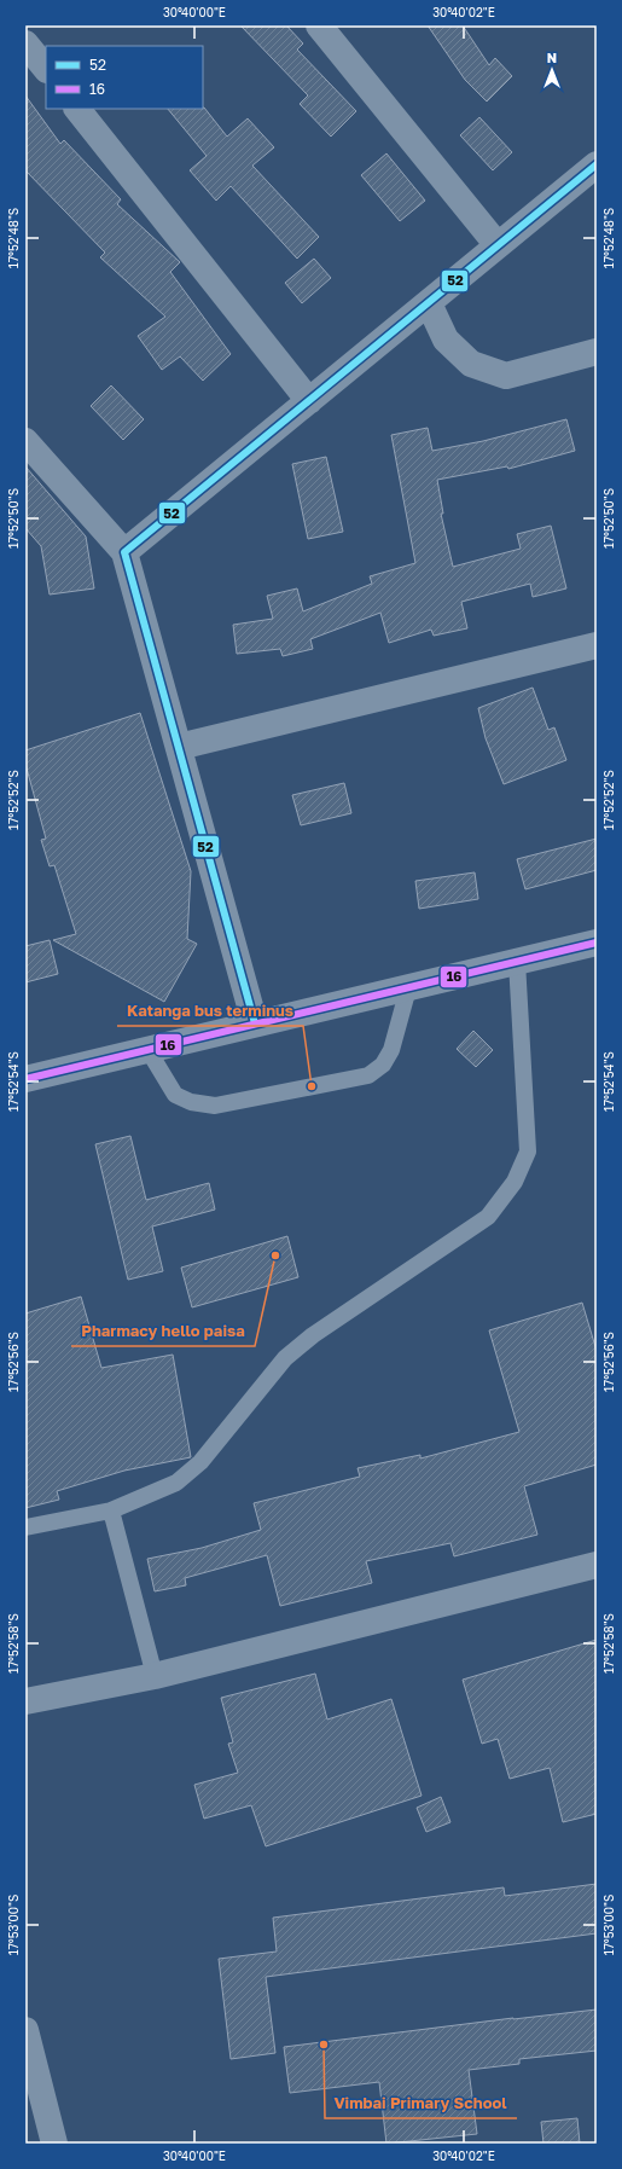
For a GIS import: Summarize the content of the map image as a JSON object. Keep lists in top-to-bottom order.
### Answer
{
  "places": ["Katanga bus terminus", "Pharmacy hello paisa", "Vimbai Primary School"],
  "lines": ["transit line 52", "transit line 16"],
  "legend": ["52", "16"],
  "north": "top",
  "coordinates": [
    "30°40'00\"E",
    "30°40'02\"E",
    "17°52'48\"S",
    "17°52'50\"S",
    "17°52'52\"S",
    "17°52'54\"S",
    "17°52'56\"S",
    "17°52'58\"S",
    "17°53'00\"S"
  ]
}
